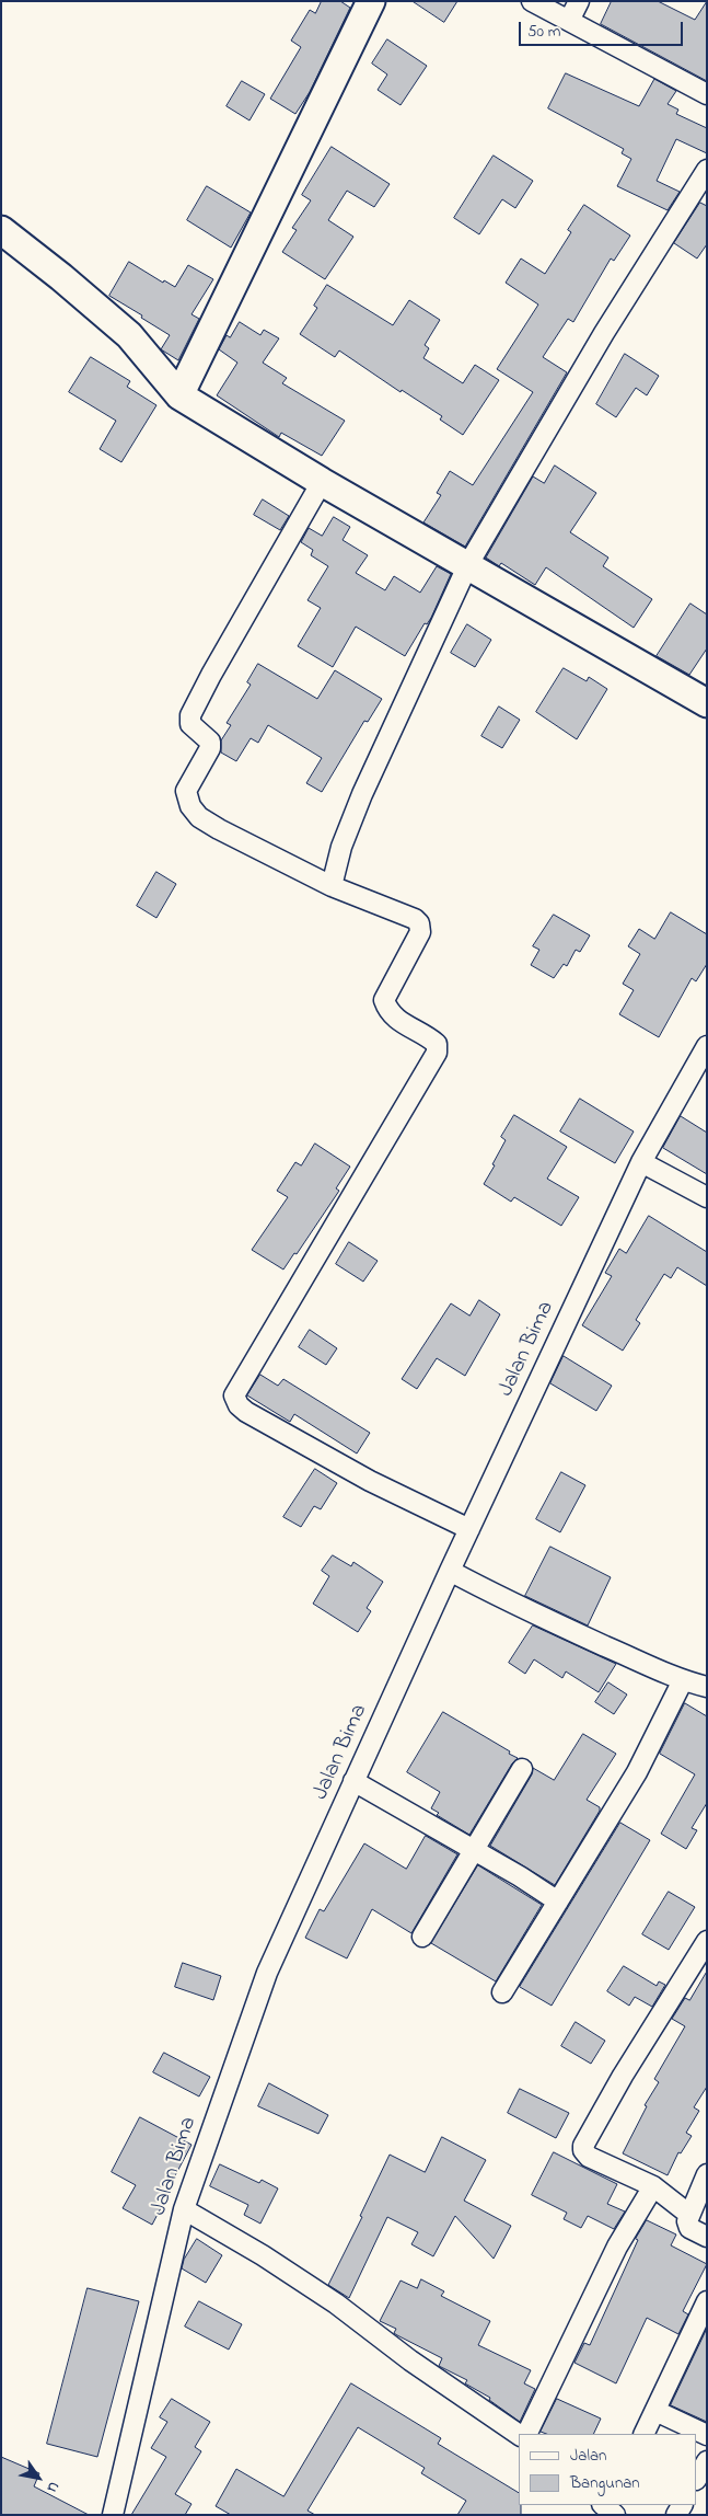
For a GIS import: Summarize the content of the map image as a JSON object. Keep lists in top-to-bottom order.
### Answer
{
  "streets": {
    "street": ["Jalan Bima"]
  },
  "legend": ["Jalan", "Bangunan"],
  "scale_bar": "50 m",
  "north": "bottom right"
}
